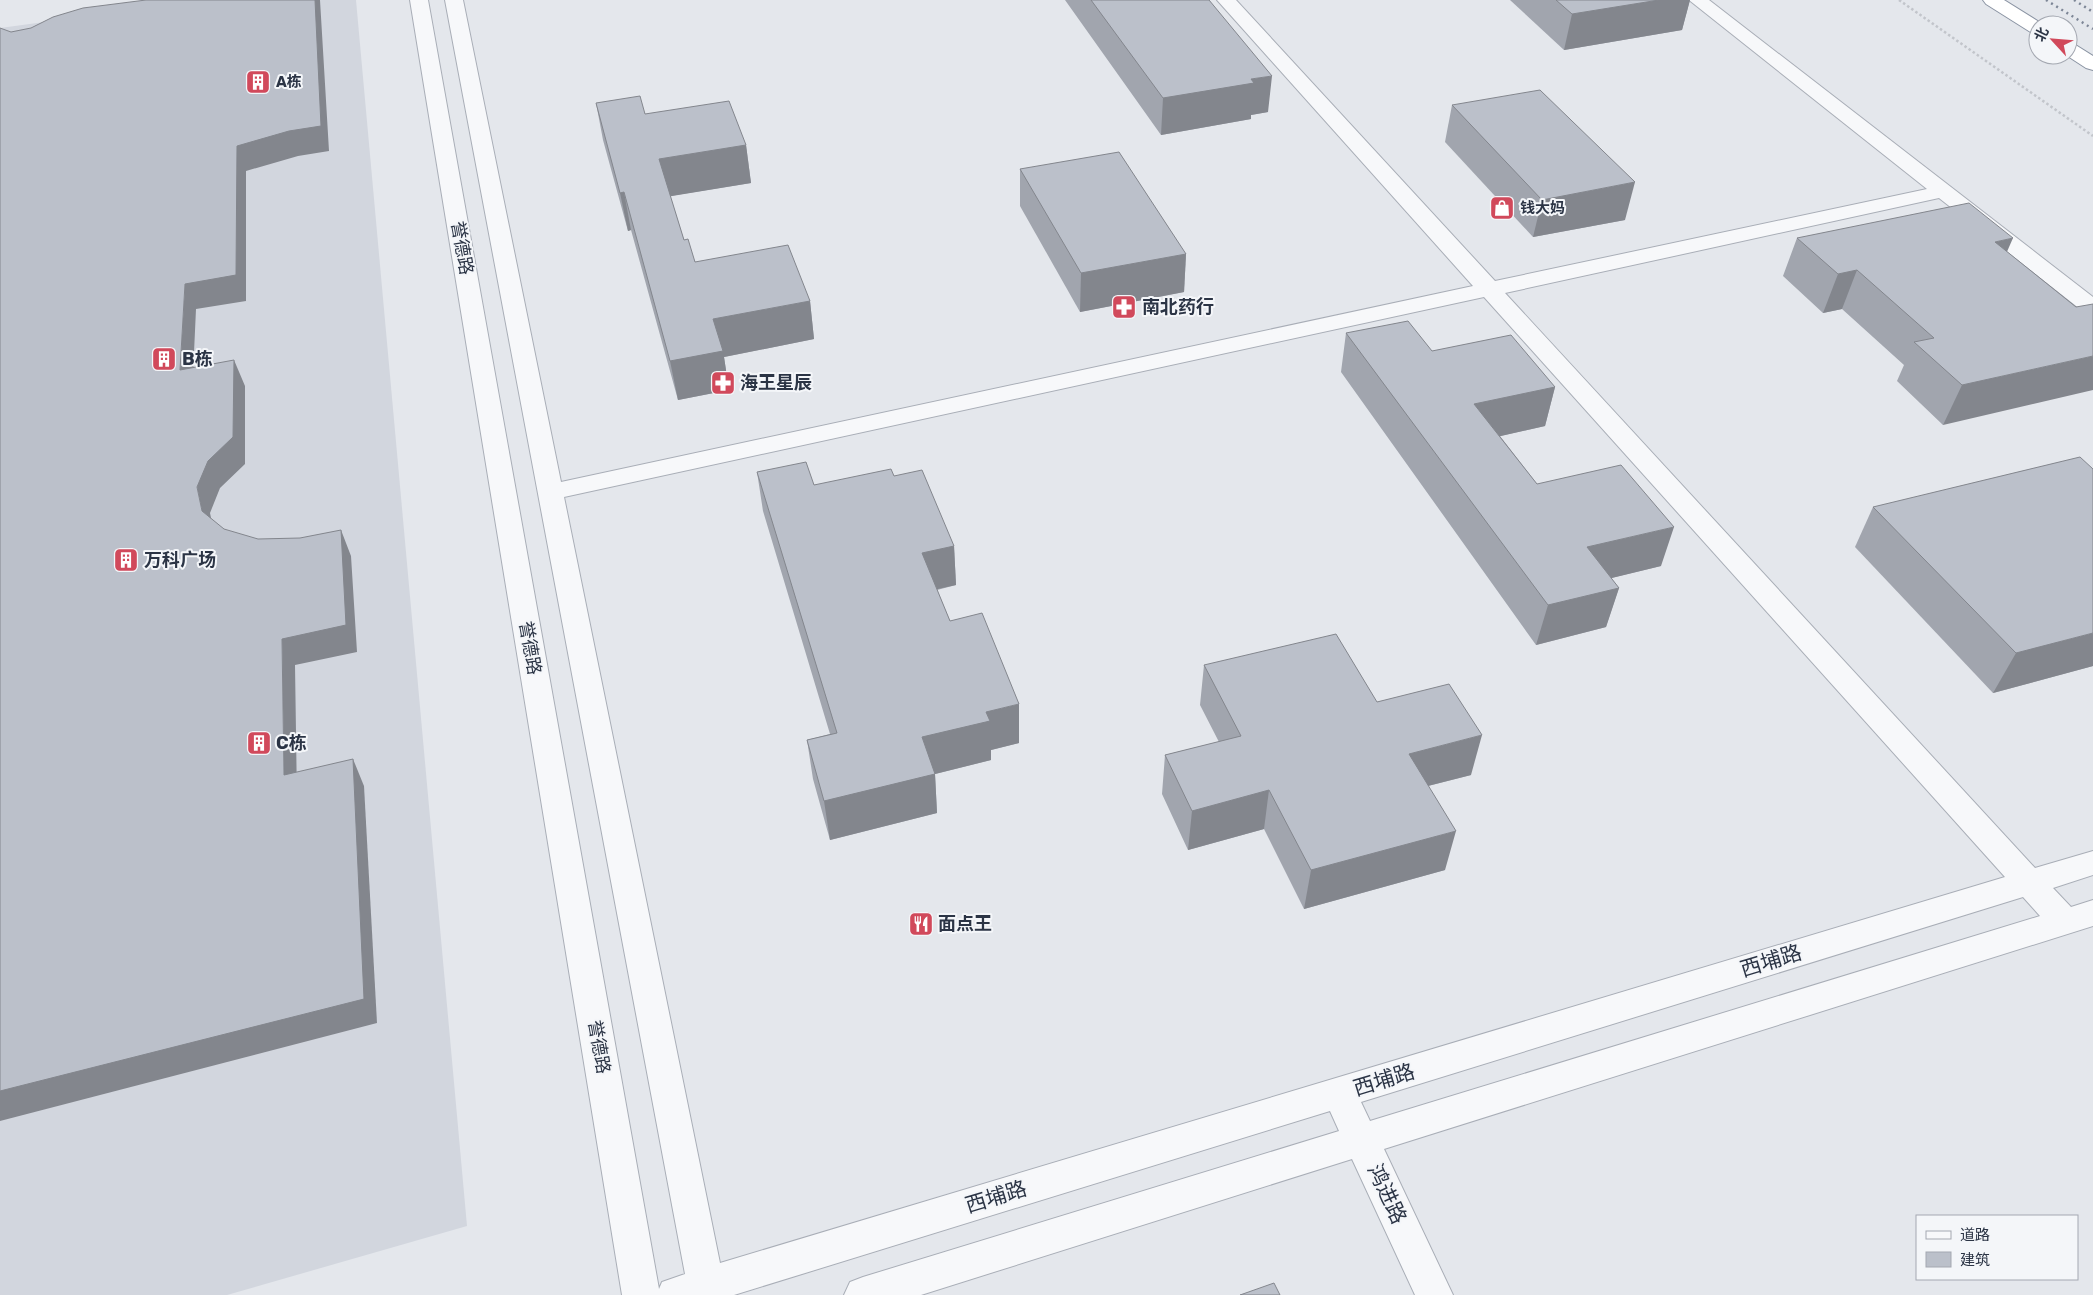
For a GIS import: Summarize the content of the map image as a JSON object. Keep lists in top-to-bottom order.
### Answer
{
  "streets": {
    "street": ["誉德路", "西埔路", "鸿进路"]
  },
  "crossings": [
    ["西埔路", "鸿进路"]
  ],
  "places": {
    "building": [
      "A栋",
      "B栋",
      "万科广场",
      "C栋"
    ],
    "shop": ["钱大妈"],
    "pharmacy": ["南北药行", "海王星辰"],
    "restaurant": ["面点王"]
  },
  "legend": ["道路", "建筑"],
  "north": "top left"
}
